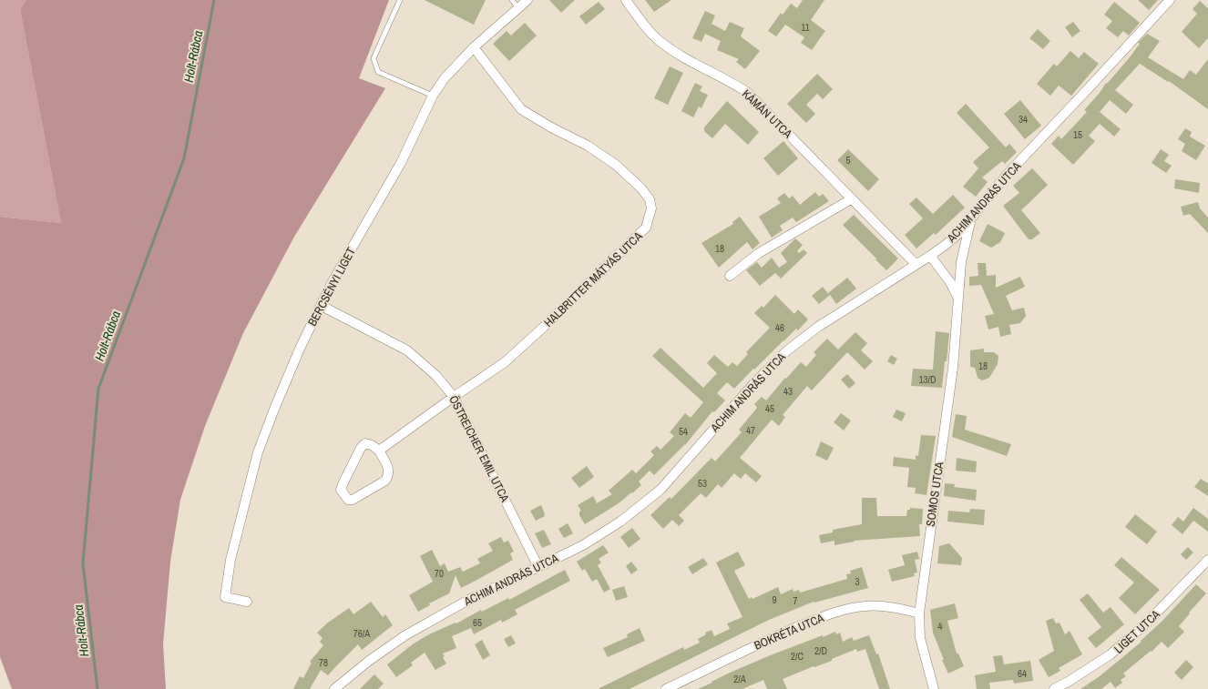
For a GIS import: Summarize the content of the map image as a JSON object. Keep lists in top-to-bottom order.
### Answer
{
  "streets": {
    "street": [
      "KÁMÁN UTCA",
      "ACHIM ANDRÁS UTCA",
      "HALBRITTER MÁTYÁS UTCA",
      "BERCSÉNYI LIGET",
      "ÖSTREICHER EMIL UTCA",
      "SOMOS UTCA",
      "BOKRÉTA UTCA",
      "LIGET UTCA"
    ]
  },
  "crossings": [
    ["KÁMÁN UTCA", "ACHIM ANDRÁS UTCA"],
    ["ACHIM ANDRÁS UTCA", "ÖSTREICHER EMIL UTCA"],
    ["ACHIM ANDRÁS UTCA", "SOMOS UTCA"],
    ["HALBRITTER MÁTYÁS UTCA", "BERCSÉNYI LIGET"],
    ["HALBRITTER MÁTYÁS UTCA", "ÖSTREICHER EMIL UTCA"],
    ["BERCSÉNYI LIGET", "ÖSTREICHER EMIL UTCA"],
    ["SOMOS UTCA", "BOKRÉTA UTCA"]
  ],
  "water": ["Holt-Rábca"],
  "house_numbers": [
    "11",
    "34",
    "15",
    "5",
    "18",
    "46",
    "18",
    "13/D",
    "43",
    "45",
    "47",
    "54",
    "53",
    "70",
    "3",
    "9",
    "7",
    "65",
    "4",
    "76/A",
    "2/D",
    "2/C",
    "78",
    "64",
    "2/A"
  ]
}
